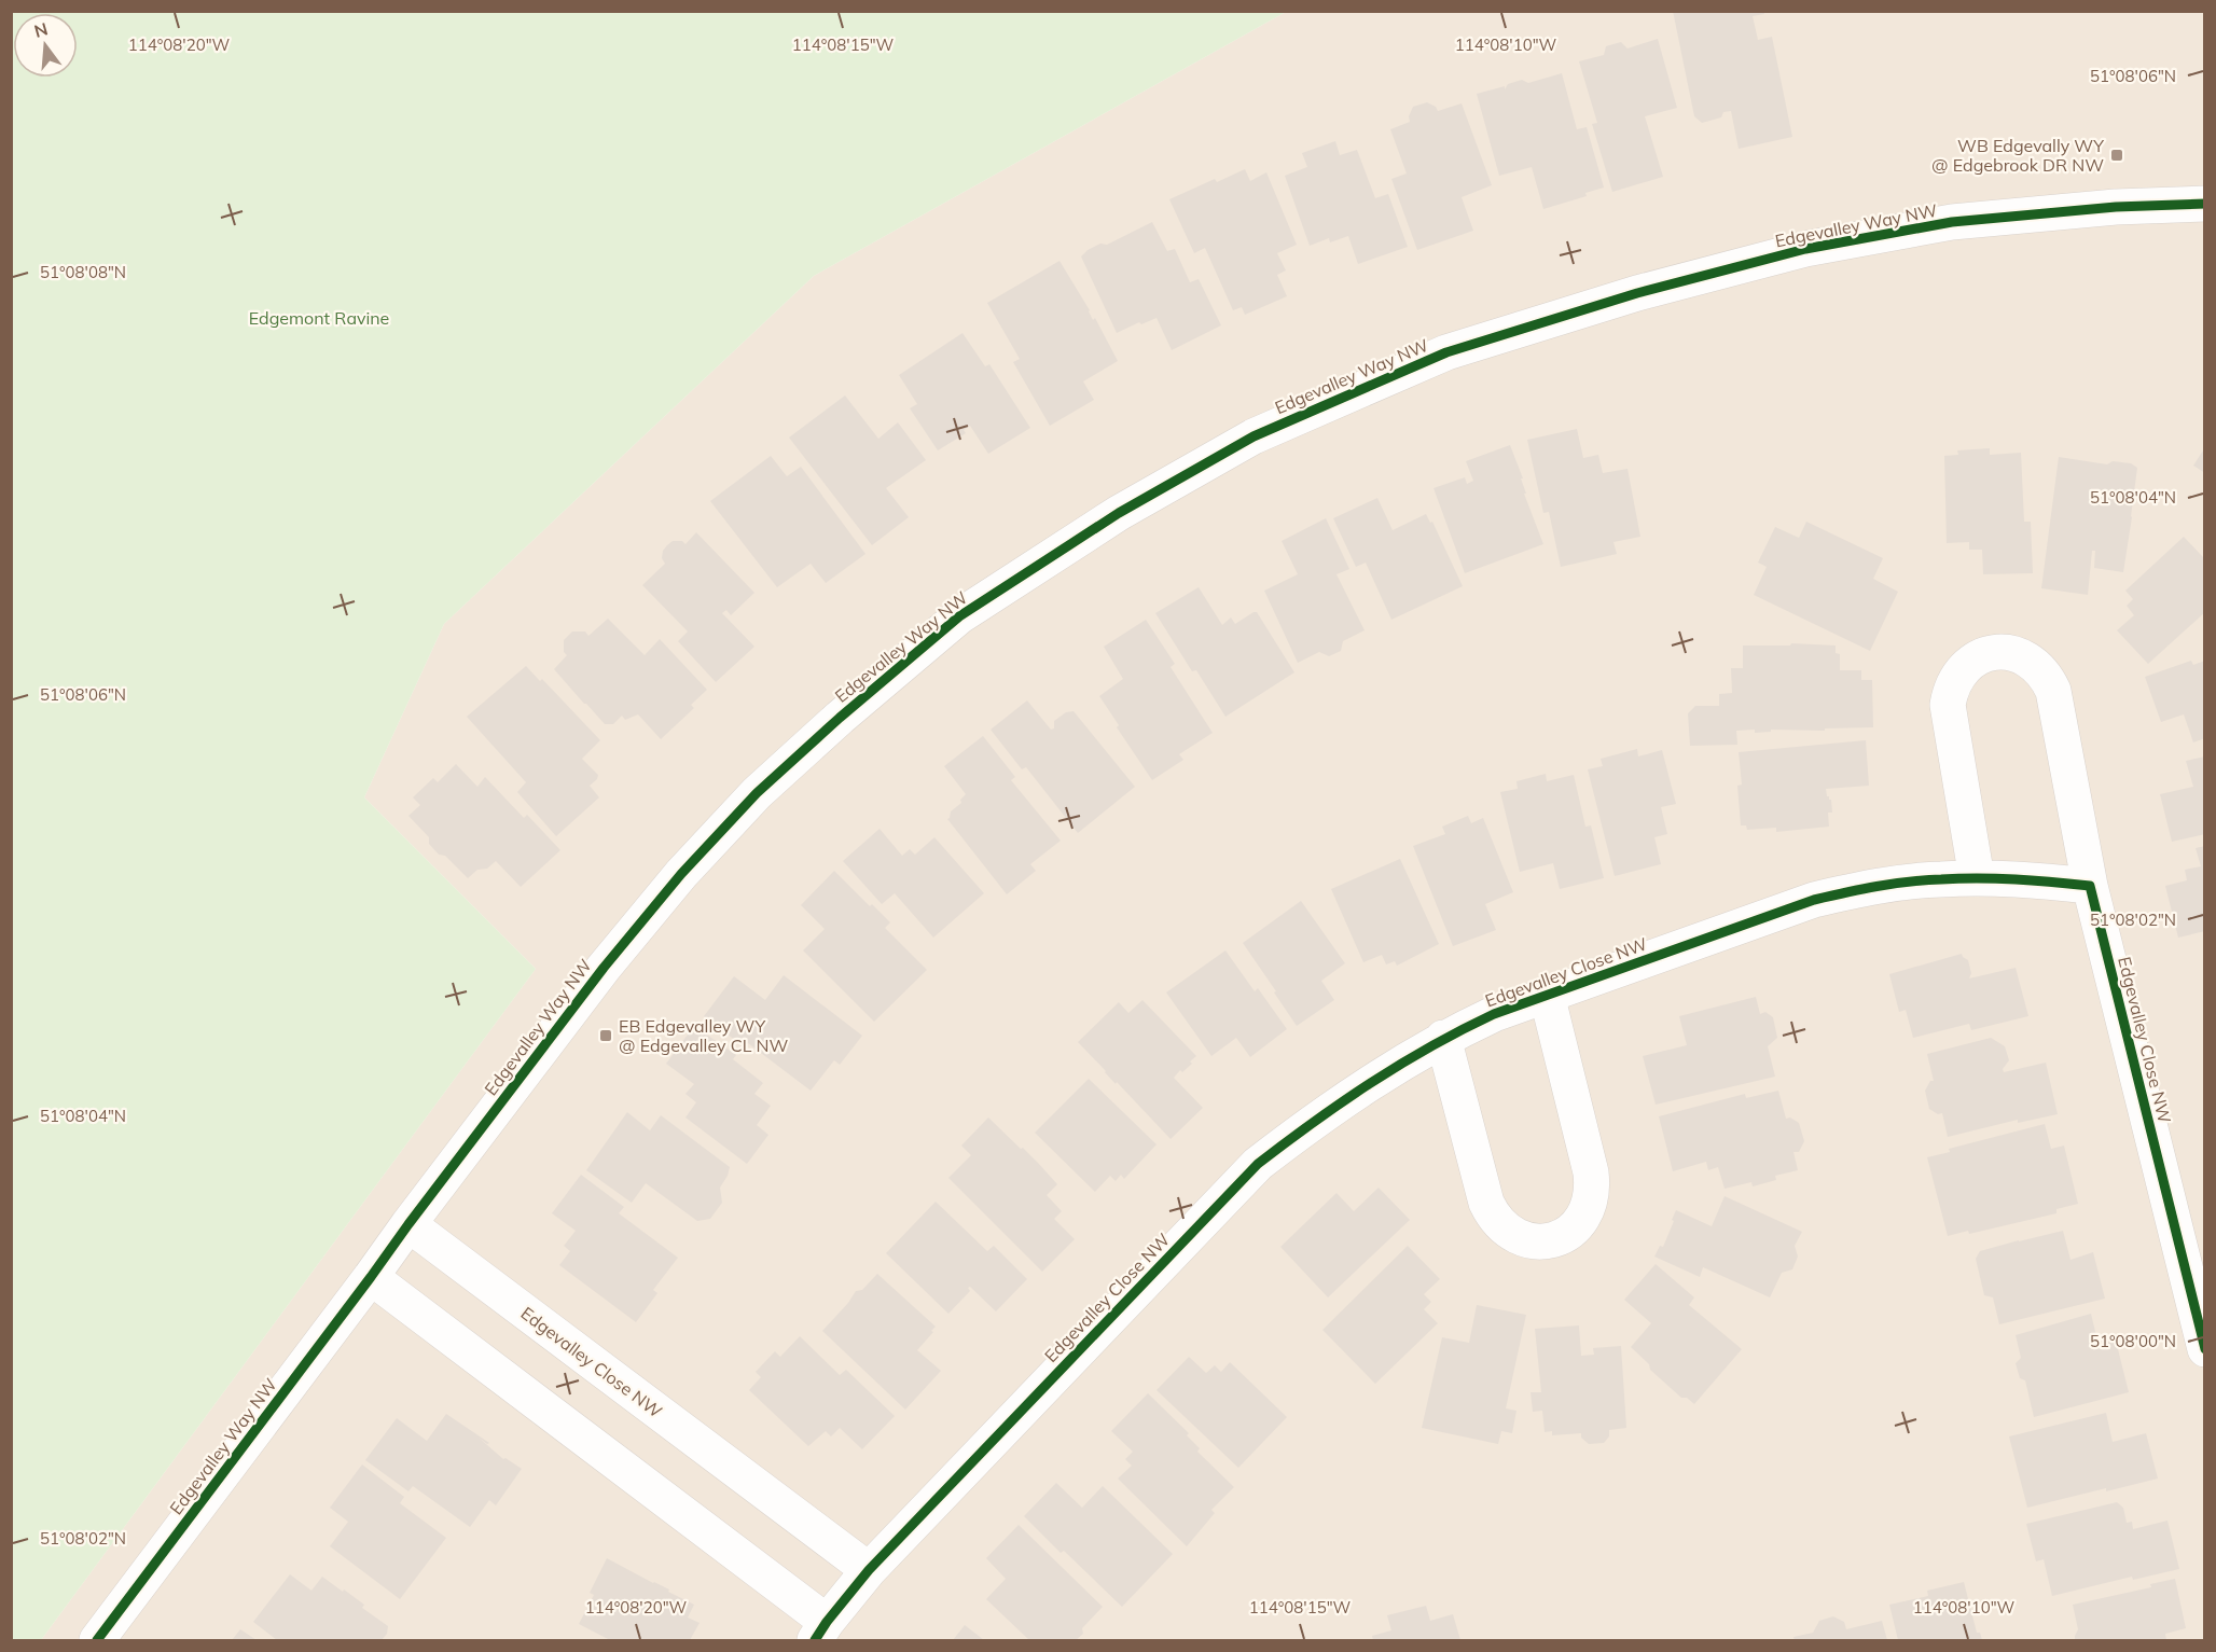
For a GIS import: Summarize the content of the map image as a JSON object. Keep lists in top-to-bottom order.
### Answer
{
  "streets": {
    "street": ["Edgevalley Way NW", "Edgevalley Close NW"]
  },
  "crossings": [
    ["Edgevalley Way NW", "Edgevalley Close NW"]
  ],
  "parks": ["Edgemont Ravine"],
  "places": {
    "transit": ["WB Edgevally WY @ Edgebrook DR NW", "EB Edgevalley WY @ Edgevalley CL NW"]
  },
  "north": "top",
  "coordinates": [
    "114°08'20\"W",
    "114°08'15\"W",
    "114°08'10\"W",
    "51°08'06\"N",
    "51°08'08\"N",
    "51°08'04\"N",
    "51°08'02\"N",
    "51°08'00\"N"
  ]
}
